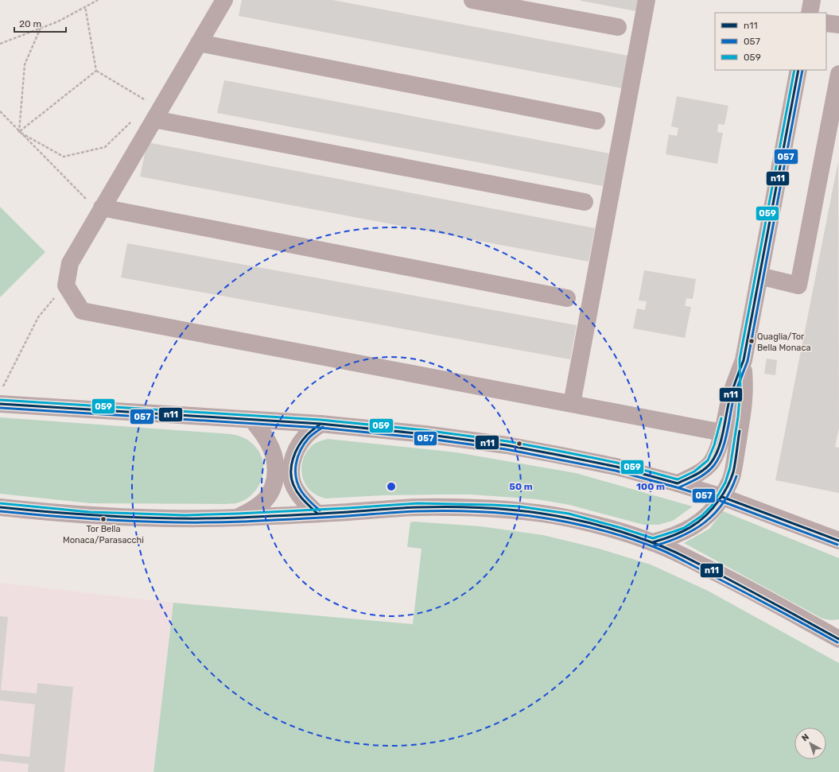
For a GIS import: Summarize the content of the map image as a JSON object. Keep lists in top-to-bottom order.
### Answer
{
  "places": ["Quaglia/Tor Bella Monaca", "Tor Bella Monaca/Parasacchi"],
  "lines": ["transit line n11", "transit line 057", "transit line 059"],
  "legend": ["n11", "057", "059"],
  "scale_bar": "20 m",
  "north": "top left",
  "rings": ["50 m", "100 m"]
}
